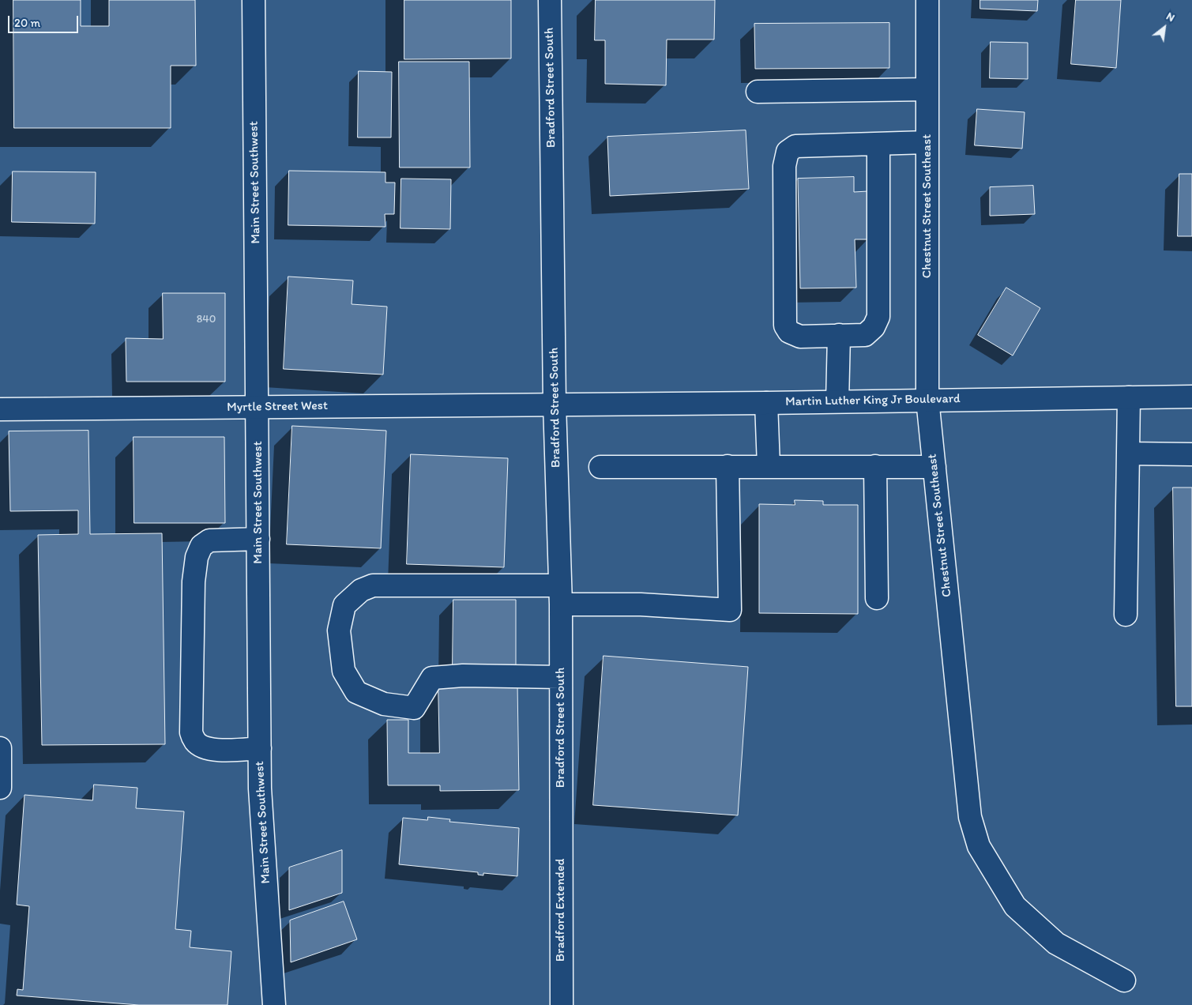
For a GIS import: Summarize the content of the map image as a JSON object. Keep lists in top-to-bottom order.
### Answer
{
  "streets": {
    "street": [
      "Bradford Street South",
      "Main Street Southwest",
      "Chestnut Street Southeast",
      "Martin Luther King Jr Boulevard",
      "Myrtle Street West",
      "Bradford Extended"
    ]
  },
  "crossings": [
    ["Bradford Street South", "Martin Luther King Jr Boulevard"],
    ["Bradford Street South", "Myrtle Street West"],
    ["Bradford Street South", "Bradford Extended"],
    ["Main Street Southwest", "Myrtle Street West"],
    ["Chestnut Street Southeast", "Martin Luther King Jr Boulevard"],
    ["Martin Luther King Jr Boulevard", "Myrtle Street West"]
  ],
  "house_numbers": ["840"],
  "scale_bar": "20 m",
  "north": "top right"
}
